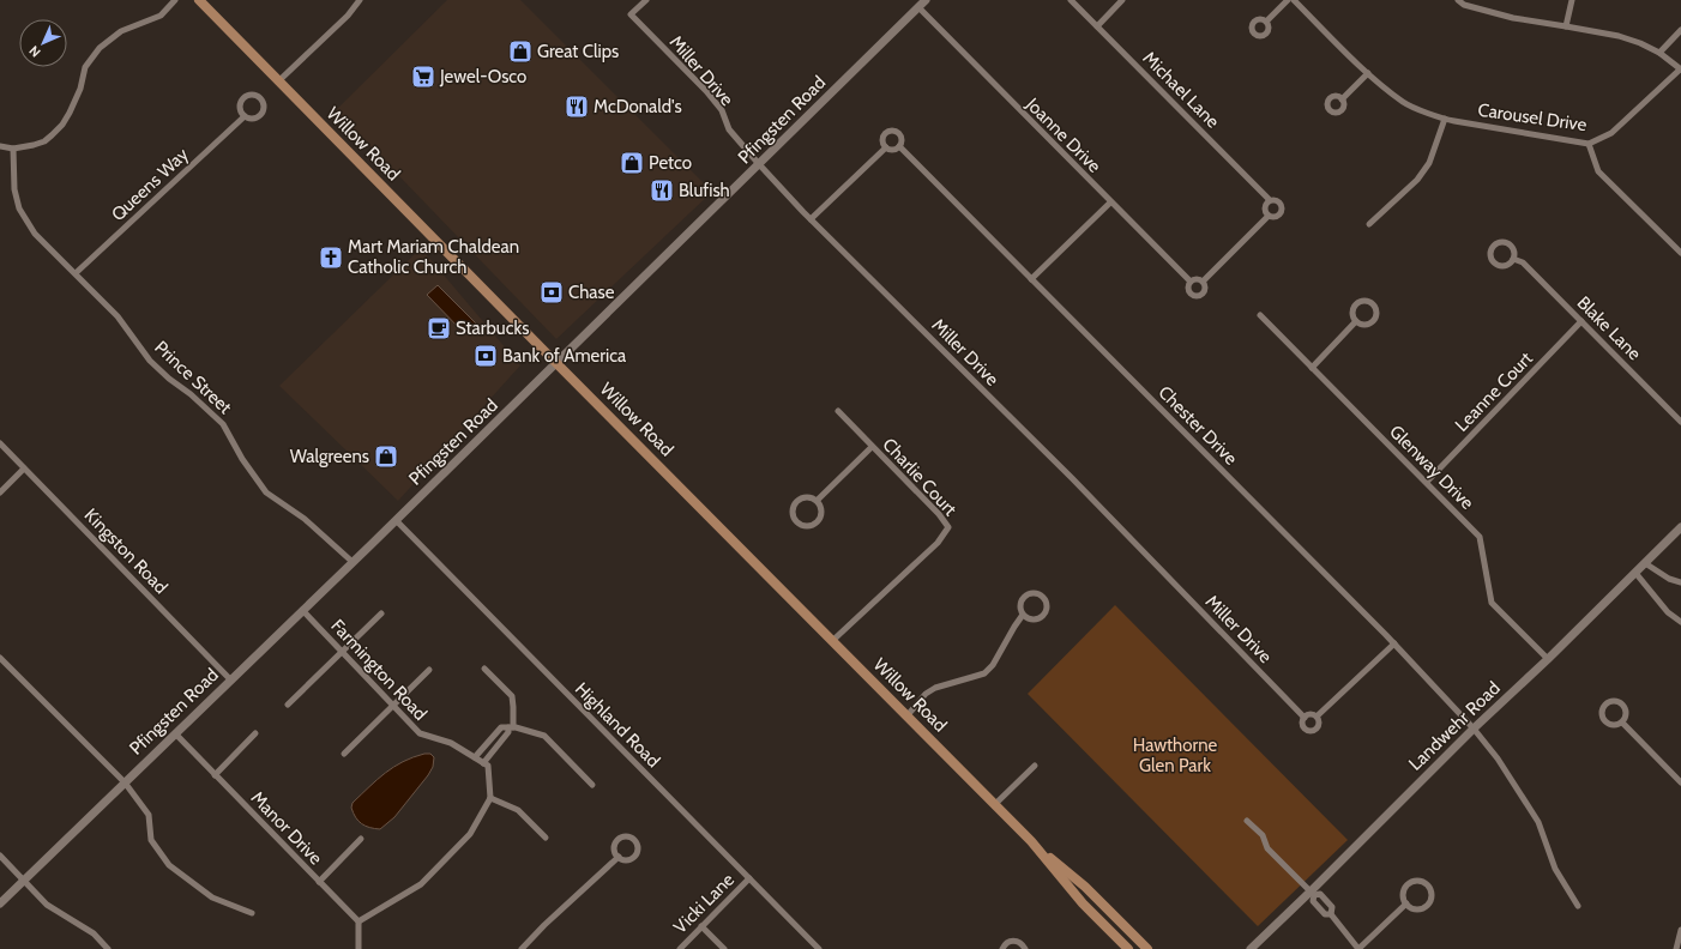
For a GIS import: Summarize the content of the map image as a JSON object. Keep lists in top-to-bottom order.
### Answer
{
  "streets": {
    "main road": ["Pfingsten Road", "Willow Road", "Landwehr Road"],
    "street": [
      "Miller Drive",
      "Michael Lane",
      "Carousel Drive",
      "Joanne Drive",
      "Queens Way",
      "Blake Lane",
      "Prince Street",
      "Leanne Court",
      "Chester Drive",
      "Glenway Drive",
      "Charlie Court",
      "Kingston Road",
      "Farmington Road",
      "Highland Road",
      "Manor Drive",
      "Vicki Lane"
    ]
  },
  "crossings": [
    ["Miller Drive", "Pfingsten Road"],
    ["Pfingsten Road", "Joanne Drive"],
    ["Pfingsten Road", "Willow Road"],
    ["Pfingsten Road", "Prince Street"],
    ["Pfingsten Road", "Kingston Road"],
    ["Pfingsten Road", "Farmington Road"],
    ["Pfingsten Road", "Highland Road"],
    ["Pfingsten Road", "Manor Drive"],
    ["Willow Road", "Charlie Court"],
    ["Queens Way", "Prince Street"],
    ["Blake Lane", "Leanne Court"],
    ["Leanne Court", "Glenway Drive"],
    ["Chester Drive", "Landwehr Road"],
    ["Glenway Drive", "Landwehr Road"],
    ["Highland Road", "Vicki Lane"]
  ],
  "parks": ["Hawthorne Glen Park"],
  "places": {
    "shop": ["Great Clips", "Petco", "Walgreens"],
    "supermarket": ["Jewel-Osco"],
    "restaurant": ["McDonald's", "Blufish"],
    "church": ["Mart Mariam Chaldean Catholic Church"],
    "bank": ["Chase", "Bank of America"],
    "cafe": ["Starbucks"]
  },
  "north": "bottom left"
}
